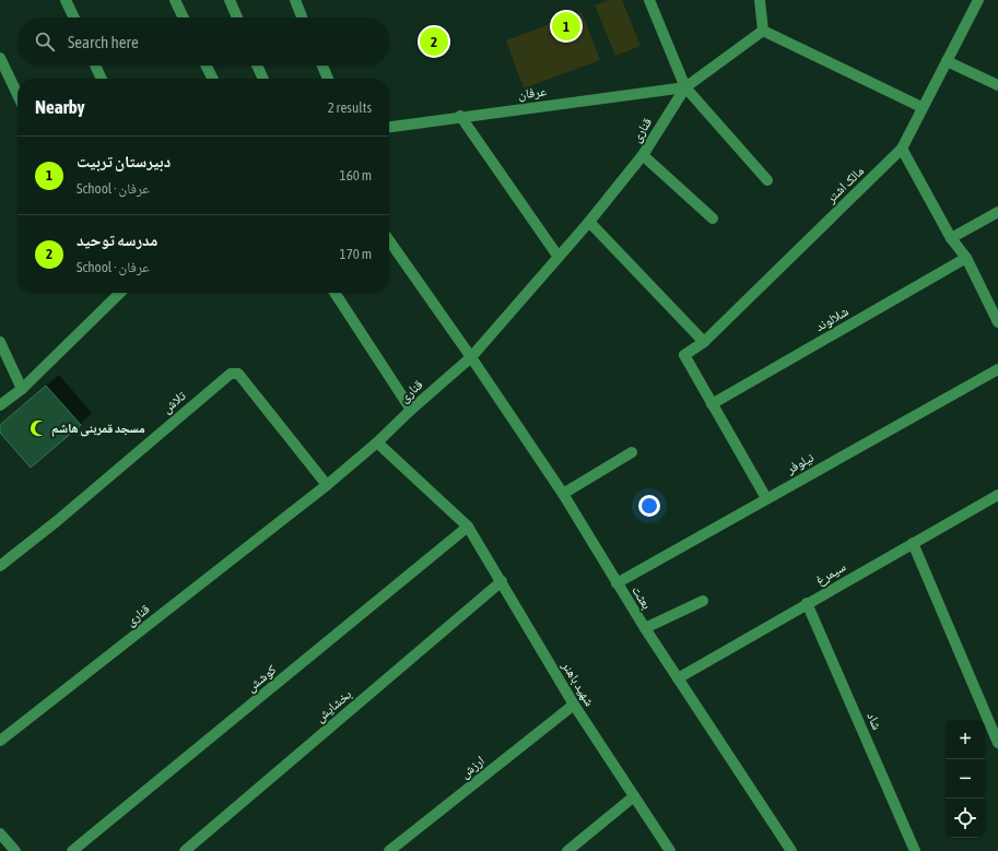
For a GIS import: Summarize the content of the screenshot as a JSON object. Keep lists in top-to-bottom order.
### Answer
{
  "streets": {
    "street": [
      "عرفان",
      "قناری",
      "مالک اشتر",
      "شلالوند",
      "تلاش",
      "نیلوفر",
      "سیمرغ",
      "بعثت",
      "کوشش",
      "شهید باهنر",
      "بخشایش",
      "شاد",
      "ارزش"
    ]
  },
  "crossings": [
    ["عرفان", "قناری"],
    ["قناری", "تلاش"],
    ["قناری", "بعثت"],
    ["قناری", "شهید باهنر"],
    ["مالک اشتر", "شلالوند"],
    ["نیلوفر", "بعثت"],
    ["سیمرغ", "بعثت"],
    ["سیمرغ", "شاد"],
    ["کوشش", "شهید باهنر"],
    ["شهید باهنر", "بخشایش"],
    ["شهید باهنر", "ارزش"]
  ],
  "places": {
    "mosque": ["مسجد قمربنی هاشم"]
  },
  "page": {
    "pins": ["1", "2"],
    "search": "Search here",
    "heading": ["Nearby", "2 results"],
    "list": [
      {
        "mark": "1",
        "name": "دبیرستان تربیت",
        "note": "School · عرفان",
        "value": "160 m"
      },
      {
        "mark": "2",
        "name": "مدرسه توحید",
        "note": "School · عرفان",
        "value": "170 m"
      }
    ],
    "map_buttons": ["+", "−"]
  }
}
